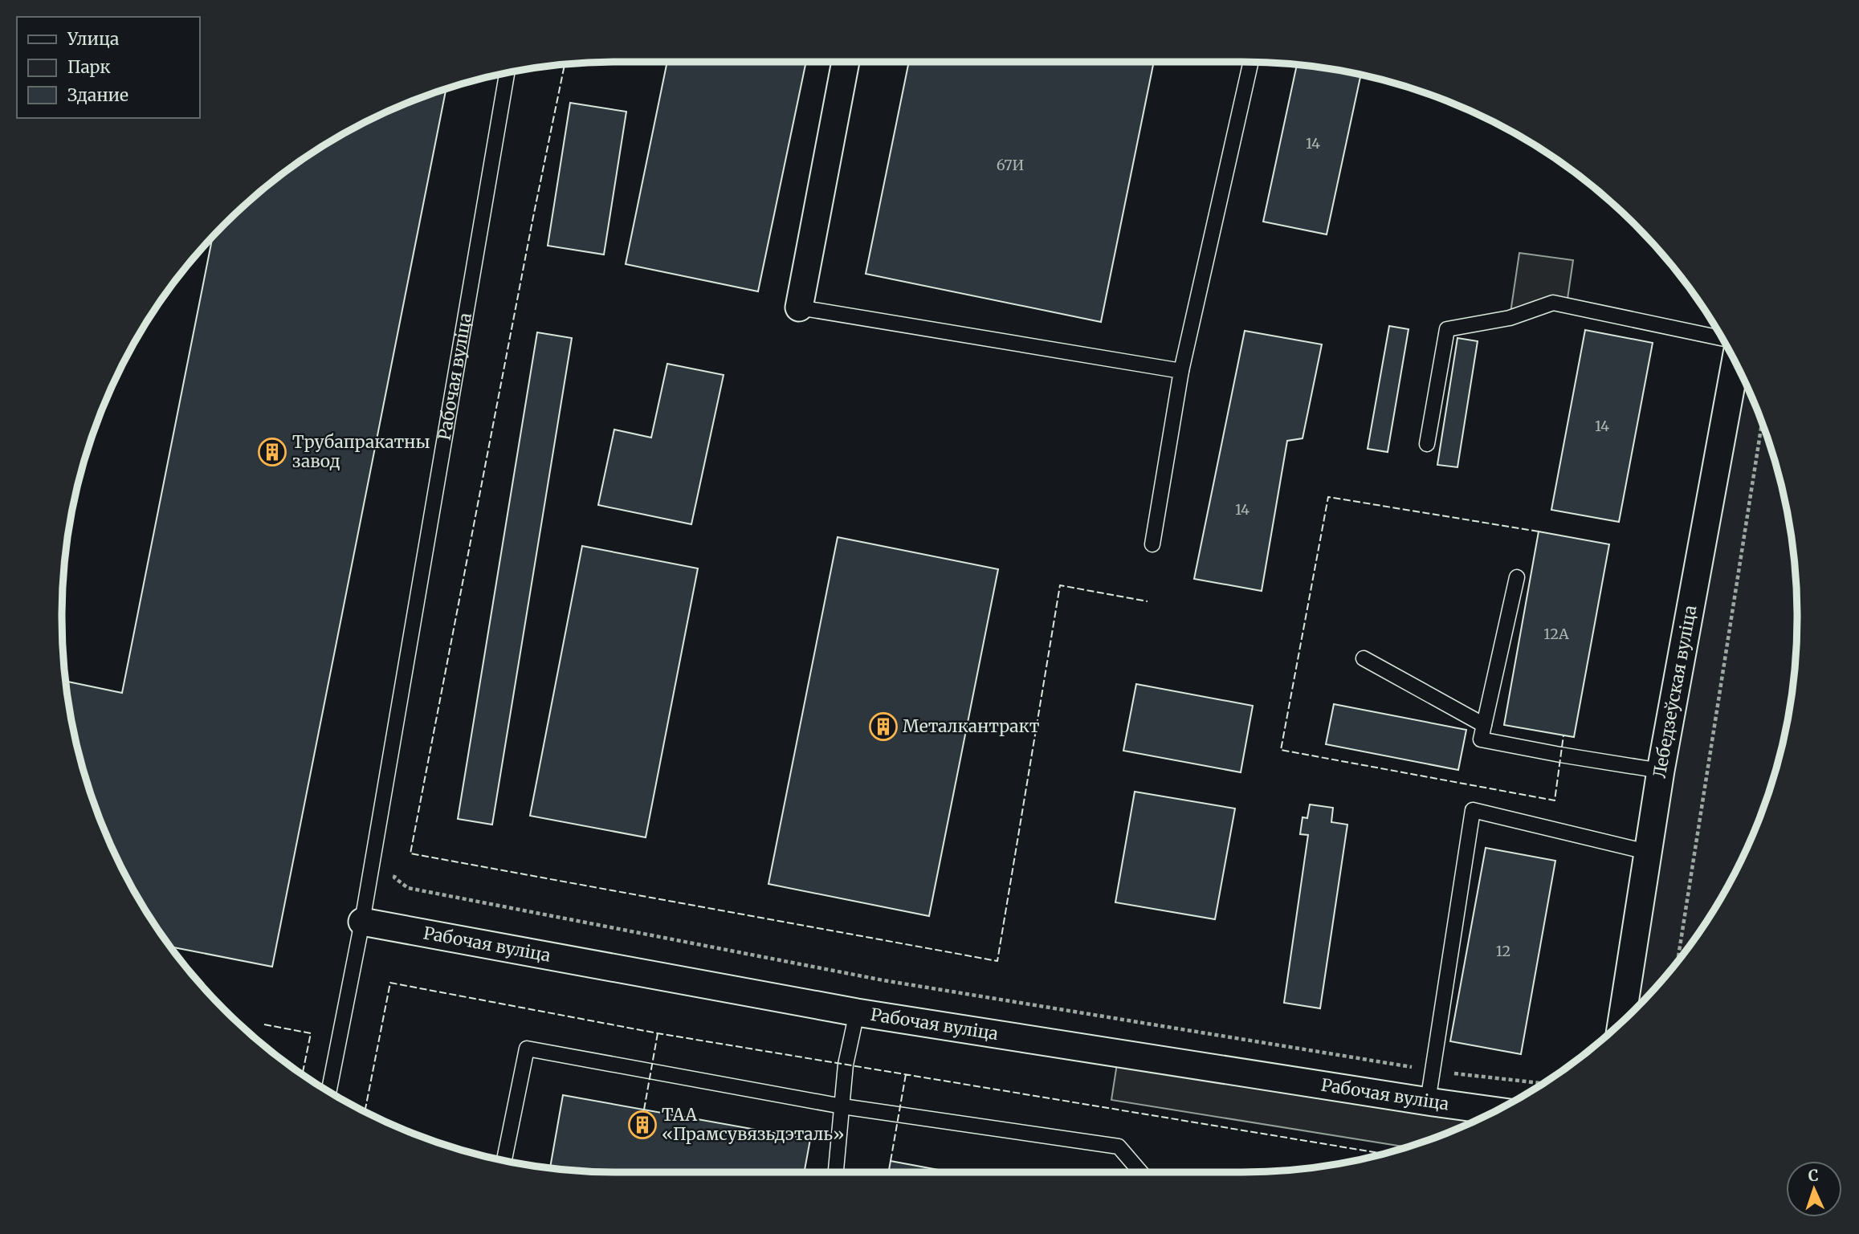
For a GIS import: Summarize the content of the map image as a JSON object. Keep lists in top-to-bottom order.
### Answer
{
  "streets": {
    "street": ["Рабочая вуліца", "Лебедзеўская вуліца"]
  },
  "places": {
    "building": ["Трубапракатны завод", "Металкантракт", "ТАА «Прамсувязьдэталь»"]
  },
  "house_numbers": [
    "14",
    "67И",
    "14",
    "14",
    "12А",
    "12"
  ],
  "legend": ["Улица", "Парк", "Здание"],
  "north": "top"
}
